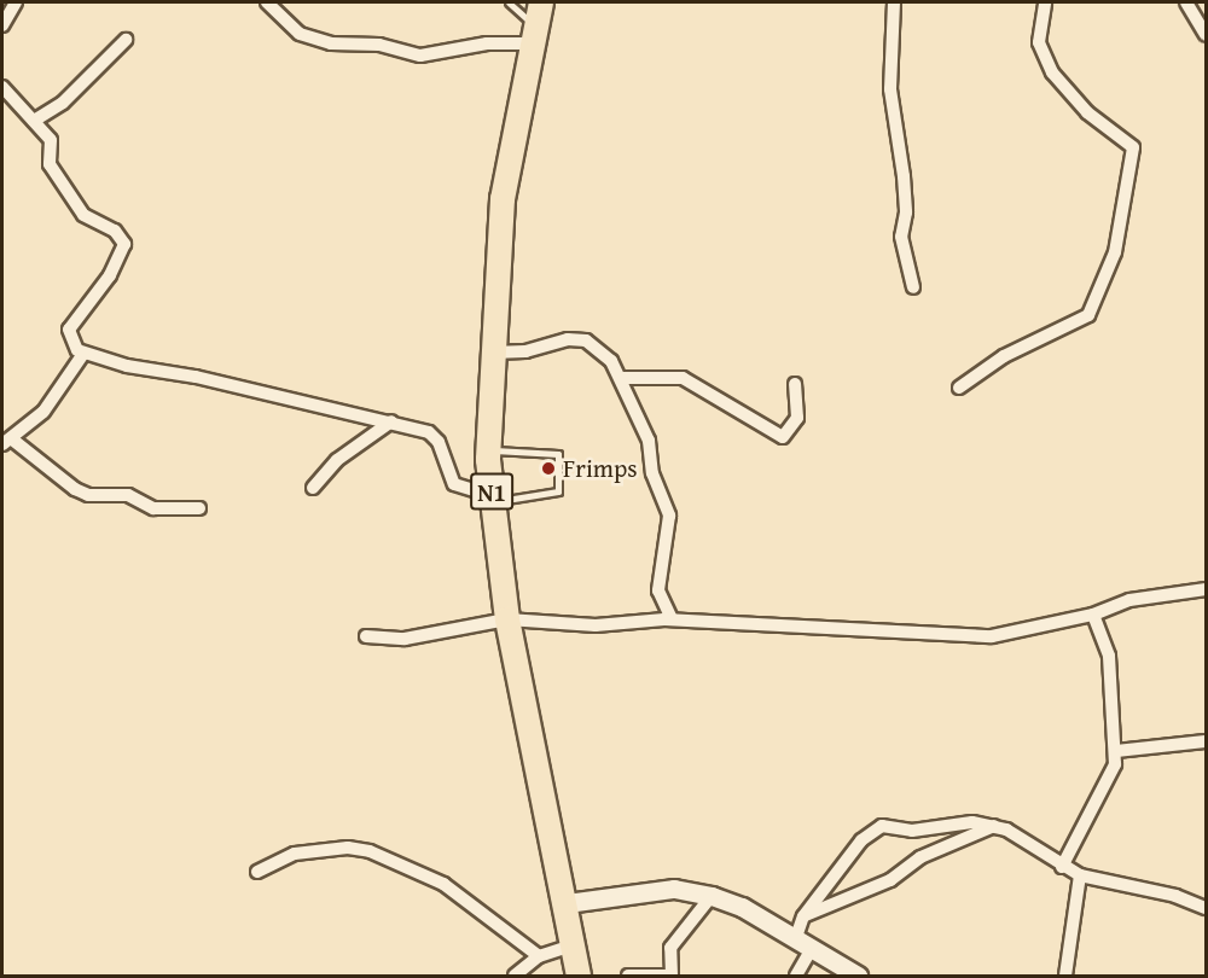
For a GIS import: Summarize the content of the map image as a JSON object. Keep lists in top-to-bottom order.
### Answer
{
  "streets": {
    "highway": ["N1"]
  },
  "places": ["Frimps"]
}
